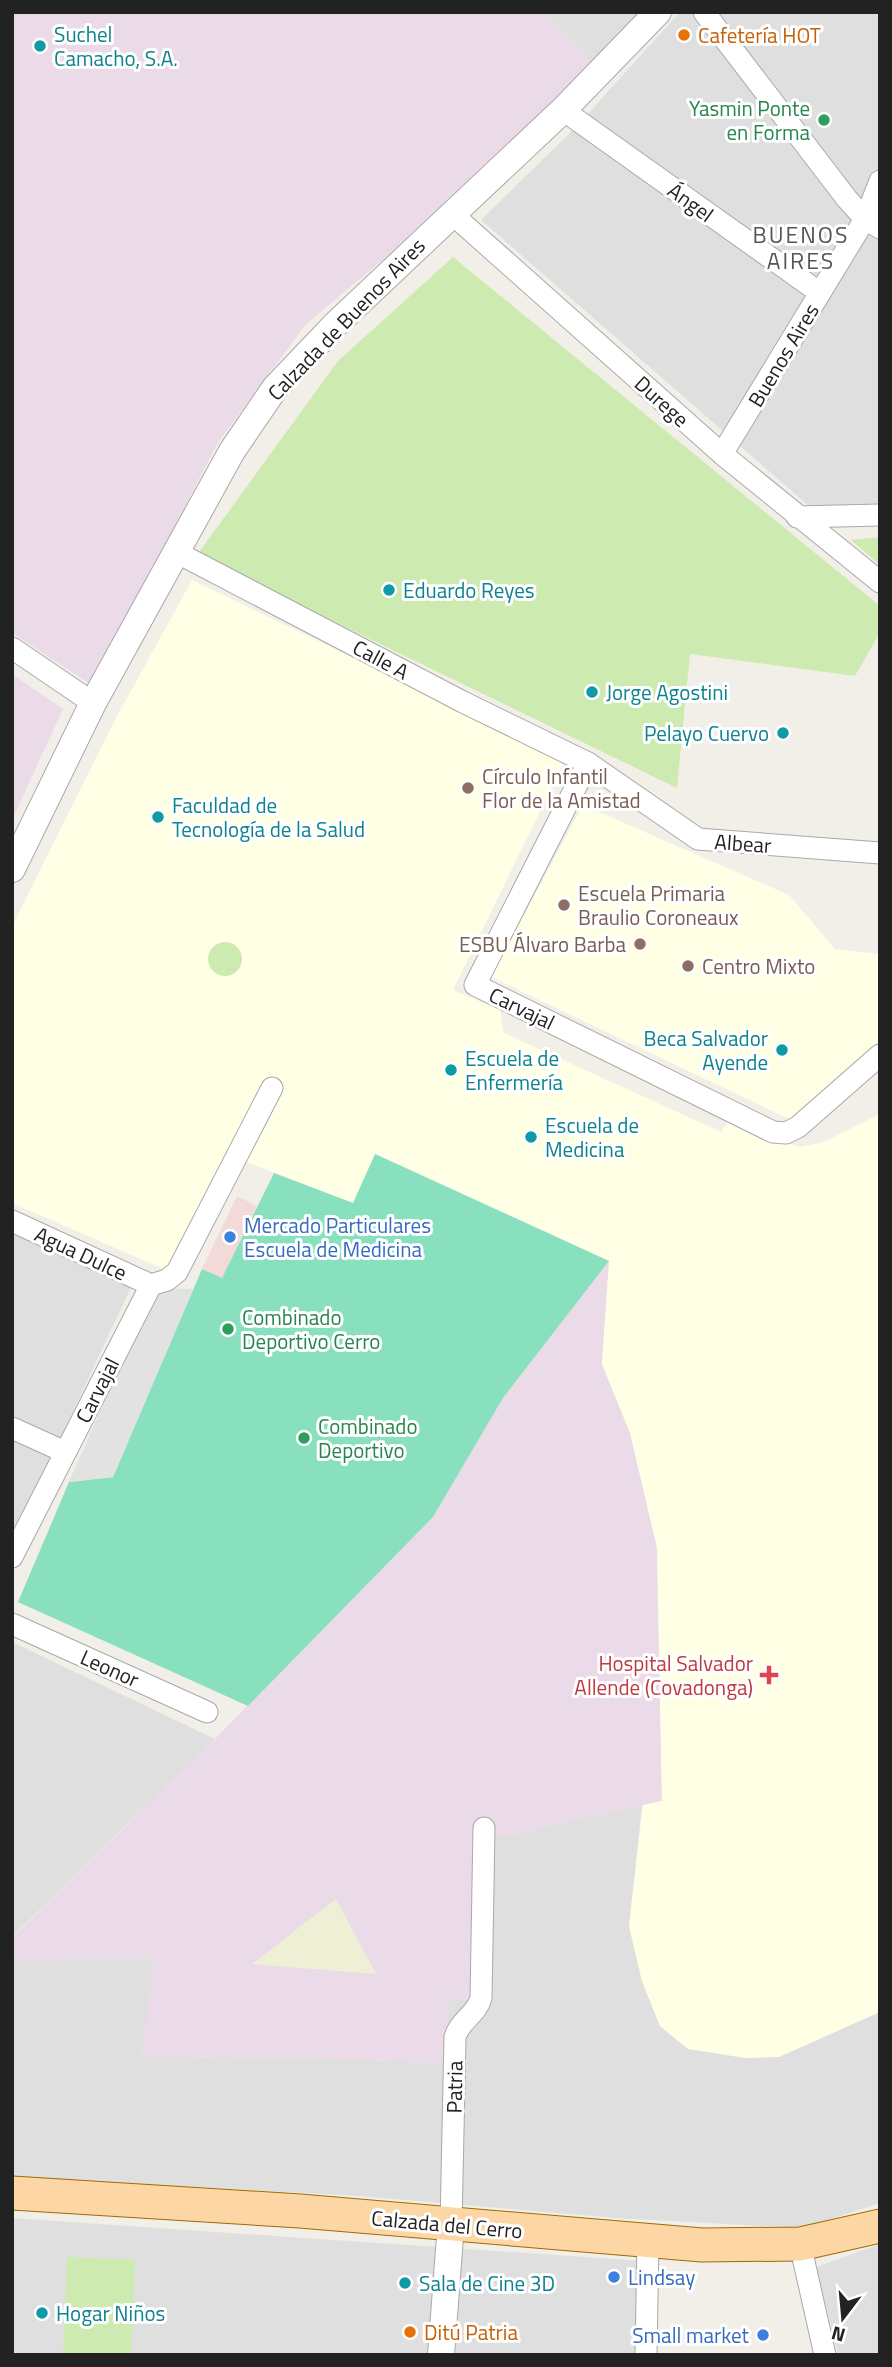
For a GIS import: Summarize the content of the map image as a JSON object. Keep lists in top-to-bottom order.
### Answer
{
  "streets": {
    "main road": ["Calzada del Cerro"],
    "street": [
      "Ángel",
      "Calzada de Buenos Aires",
      "Buenos Aires",
      "Durege",
      "Calle A",
      "Albear",
      "Carvajal",
      "Agua Dulce",
      "Leonor",
      "Patria"
    ]
  },
  "crossings": [
    ["Ángel", "Calzada de Buenos Aires"],
    ["Ángel", "Buenos Aires"],
    ["Calzada de Buenos Aires", "Durege"],
    ["Calzada de Buenos Aires", "Calle A"],
    ["Buenos Aires", "Durege"],
    ["Calle A", "Albear"],
    ["Calle A", "Carvajal"],
    ["Albear", "Carvajal"],
    ["Carvajal", "Agua Dulce"],
    ["Patria", "Calzada del Cerro"]
  ],
  "districts": ["BUENOS AIRES"],
  "places": {
    "other": [
      "Cafetería HOT",
      "Suchel Camacho, S.A.",
      "Yasmin Ponte en Forma",
      "Eduardo Reyes",
      "Jorge Agostini",
      "Pelayo Cuervo",
      "Círculo Infantil Flor de la Amistad",
      "Faculdad de Tecnología de la Salud",
      "Escuela Primaria Braulio Coroneaux",
      "ESBU Álvaro Barba",
      "Centro Mixto",
      "Beca Salvador Ayende",
      "Escuela de Enfermería",
      "Escuela de Medicina",
      "Mercado Particulares Escuela de Medicina",
      "Combinado Deportivo Cerro",
      "Combinado Deportivo",
      "Lindsay",
      "Sala de Cine 3D",
      "Hogar Niños",
      "Ditú Patria",
      "Small market"
    ],
    "health": ["Hospital Salvador Allende (Covadonga)"]
  },
  "north": "bottom"
}
